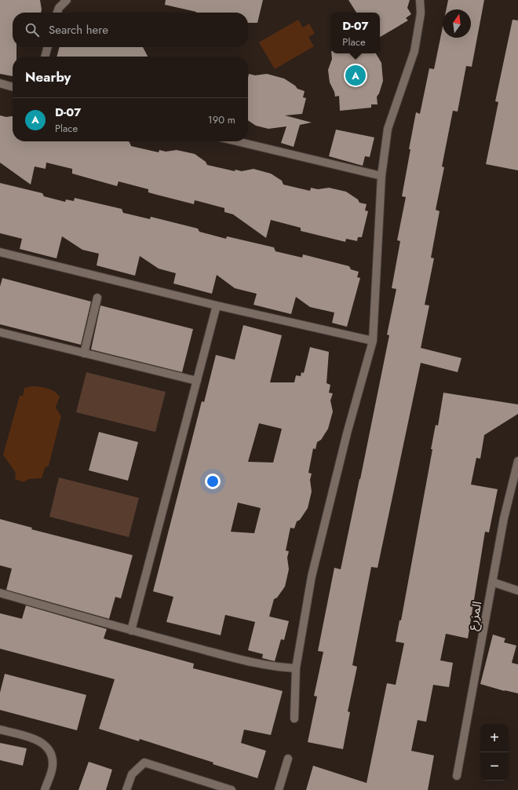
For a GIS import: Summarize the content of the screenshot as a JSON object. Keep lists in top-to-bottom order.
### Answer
{
  "streets": {
    "street": ["المزرع"]
  },
  "north": "top",
  "page": {
    "popup": ["D-07", "Place"],
    "search": "Search here",
    "heading": "Nearby",
    "pins": "A",
    "list": [
      {
        "mark": "A",
        "name": "D-07",
        "note": "Place",
        "value": "190 m"
      }
    ],
    "map_buttons": ["+", "−"]
  }
}
